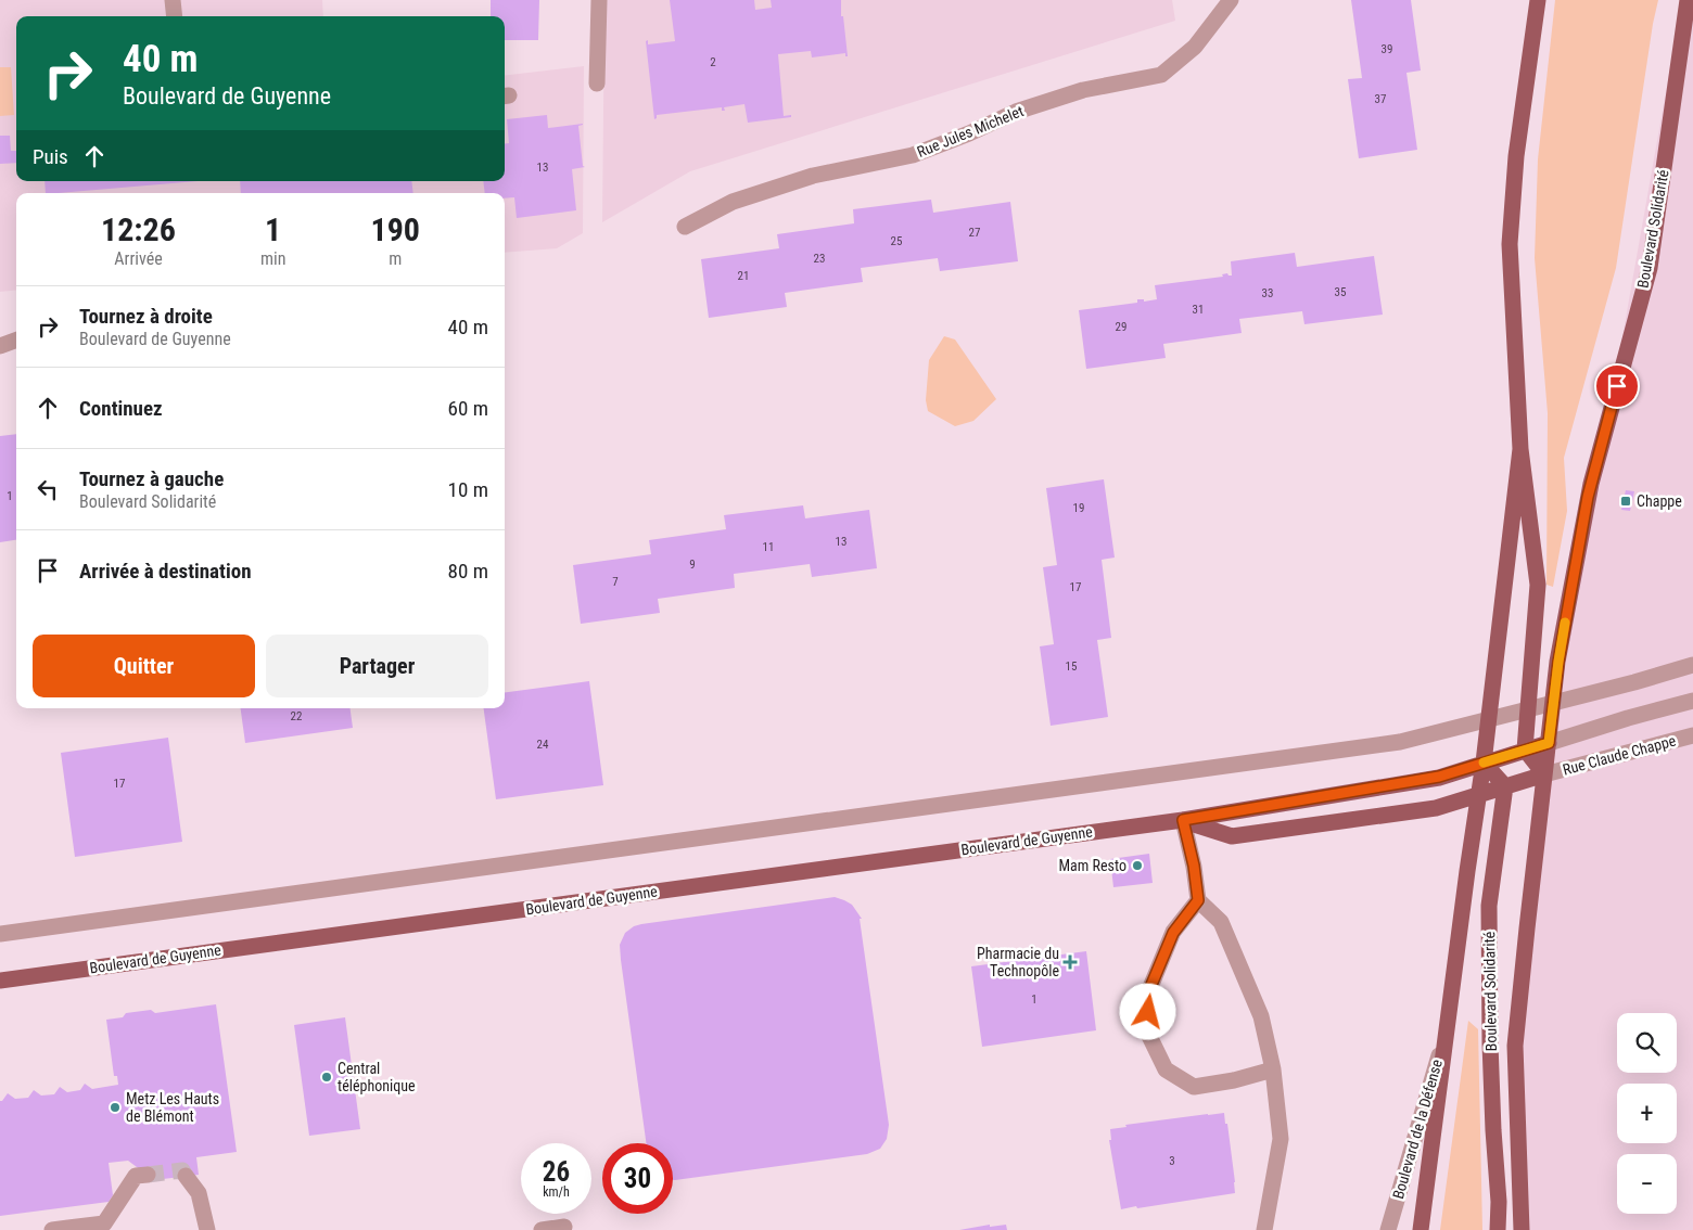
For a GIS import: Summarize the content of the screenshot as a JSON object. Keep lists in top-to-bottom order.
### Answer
{
  "streets": {
    "main road": ["Boulevard Solidarité", "Boulevard de Guyenne"],
    "street": ["Rue Jules Michelet", "Rue Claude Chappe", "Boulevard de la Défense"]
  },
  "crossings": [
    ["Boulevard Solidarité", "Rue Claude Chappe"],
    ["Boulevard Solidarité", "Boulevard de Guyenne"],
    ["Boulevard Solidarité", "Boulevard de la Défense"],
    ["Rue Claude Chappe", "Boulevard de Guyenne"]
  ],
  "places": {
    "transit": ["Chappe"],
    "other": ["Mam Resto", "Central téléphonique", "Metz Les Hauts de Blémont"],
    "health": ["Pharmacie du Technopôle"]
  },
  "house_numbers": [
    "39",
    "2",
    "37",
    "13",
    "27",
    "25",
    "23",
    "21",
    "35",
    "33",
    "31",
    "29",
    "1",
    "19",
    "13",
    "11",
    "9",
    "7",
    "17",
    "15",
    "22",
    "24",
    "17",
    "1",
    "3"
  ],
  "page": {
    "turn": ["40 m", "Boulevard de Guyenne"],
    "then": "Puis",
    "eta": [
      "12:26",
      "Arrivée",
      "1",
      "min",
      "190",
      "m"
    ],
    "list": [
      {
        "name": "Tournez à droite",
        "note": "Boulevard de Guyenne",
        "value": "40 m"
      },
      {
        "name": "Continuez",
        "value": "60 m"
      },
      {
        "name": "Tournez à gauche",
        "note": "Boulevard Solidarité",
        "value": "10 m"
      },
      {
        "name": "Arrivée à destination",
        "value": "80 m"
      }
    ],
    "buttons": ["Quitter", "Partager"],
    "map_buttons": ["+", "−"],
    "speed": "26 km/h",
    "limit": "30"
  }
}
